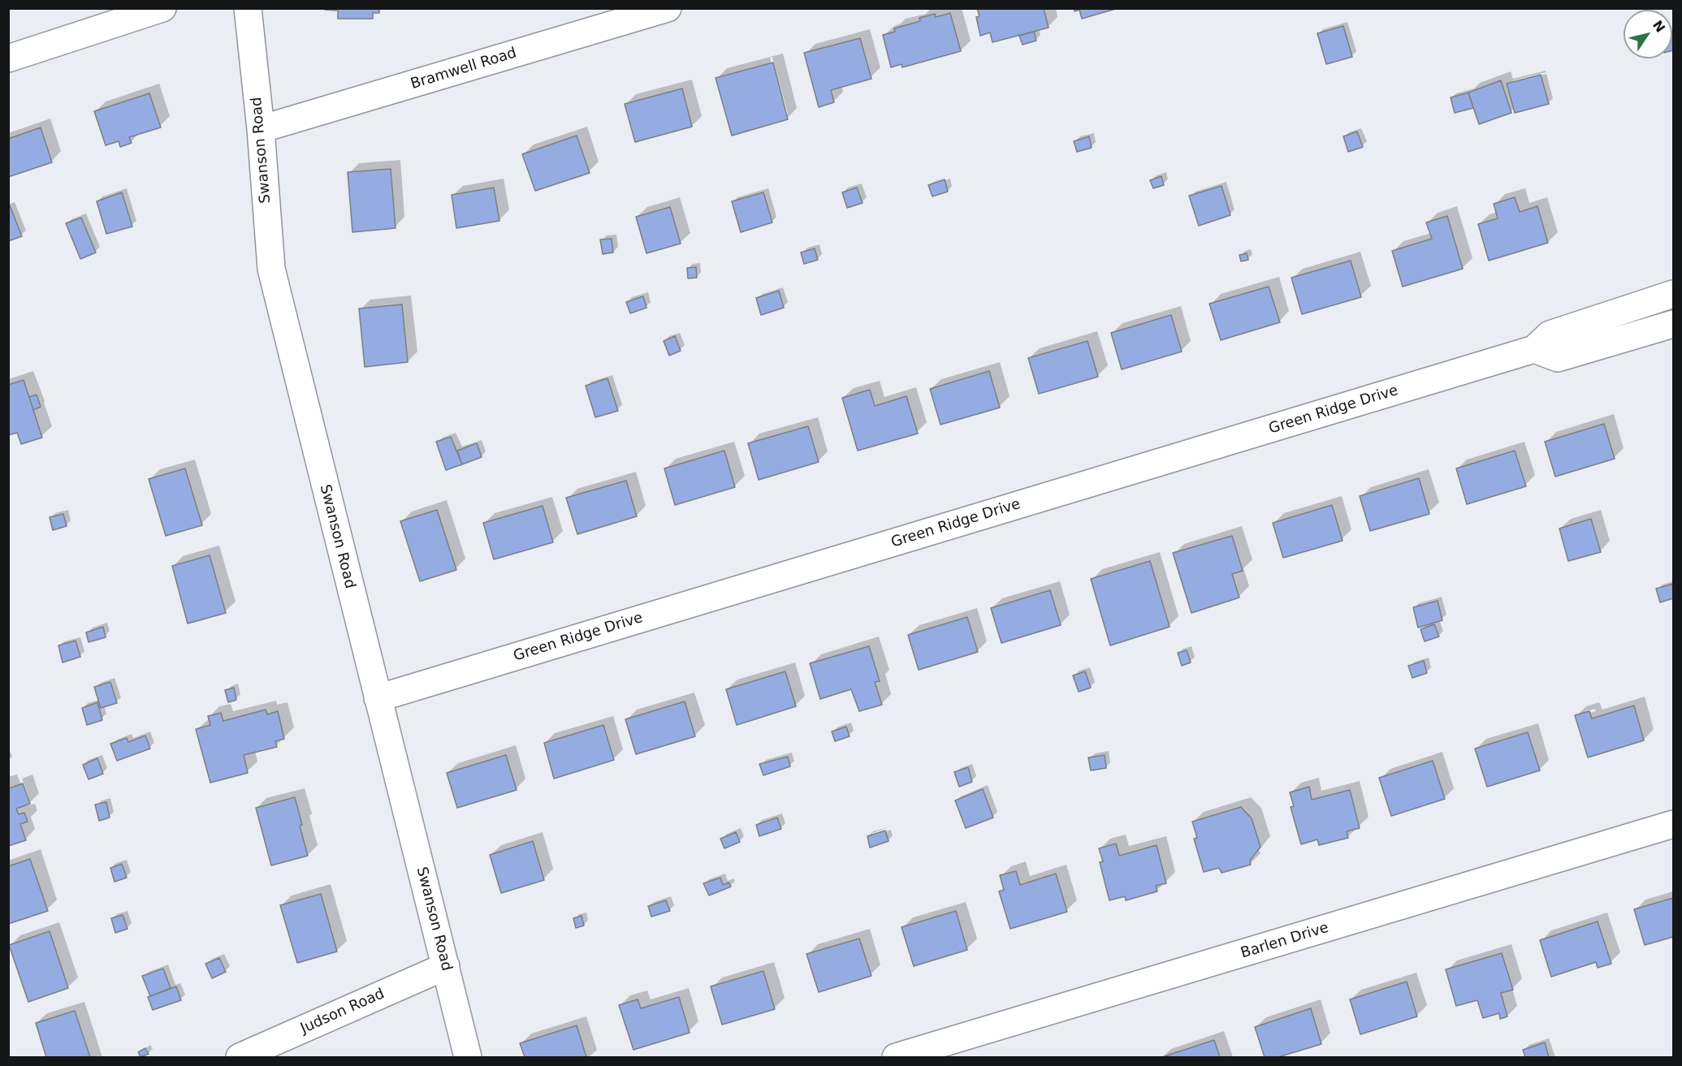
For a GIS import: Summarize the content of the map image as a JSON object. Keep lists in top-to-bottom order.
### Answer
{
  "streets": {
    "street": [
      "Bramwell Road",
      "Swanson Road",
      "Green Ridge Drive",
      "Barlen Drive",
      "Judson Road"
    ]
  },
  "crossings": [
    ["Bramwell Road", "Swanson Road"],
    ["Swanson Road", "Green Ridge Drive"],
    ["Swanson Road", "Judson Road"]
  ],
  "north": "top right"
}
